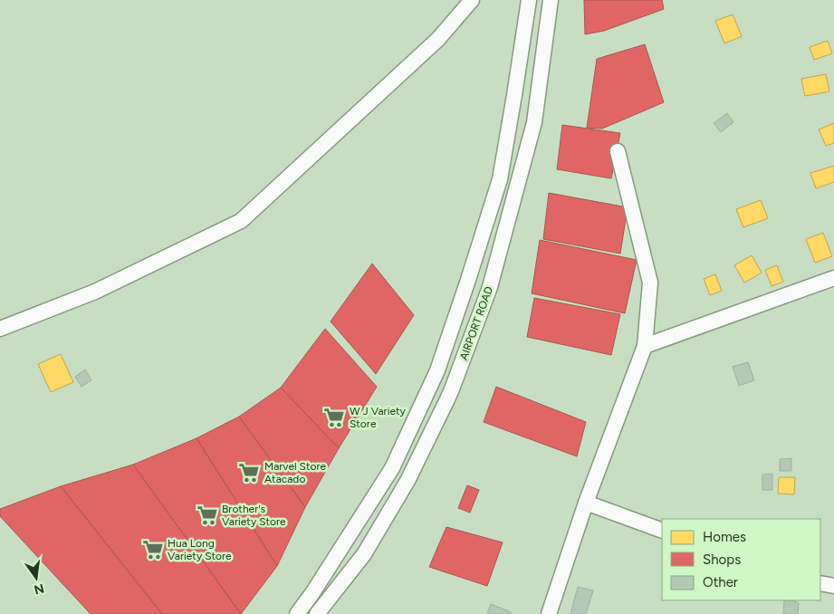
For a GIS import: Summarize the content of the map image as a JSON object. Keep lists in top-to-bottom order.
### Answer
{
  "streets": {
    "street": ["AIRPORT ROAD"]
  },
  "places": {
    "supermarket": [
      "W J Variety Store",
      "Marvel Store Atacado",
      "Brother's Variety Store",
      "Hua Long Variety Store"
    ]
  },
  "legend": ["Homes", "Shops", "Other"],
  "north": "bottom"
}
